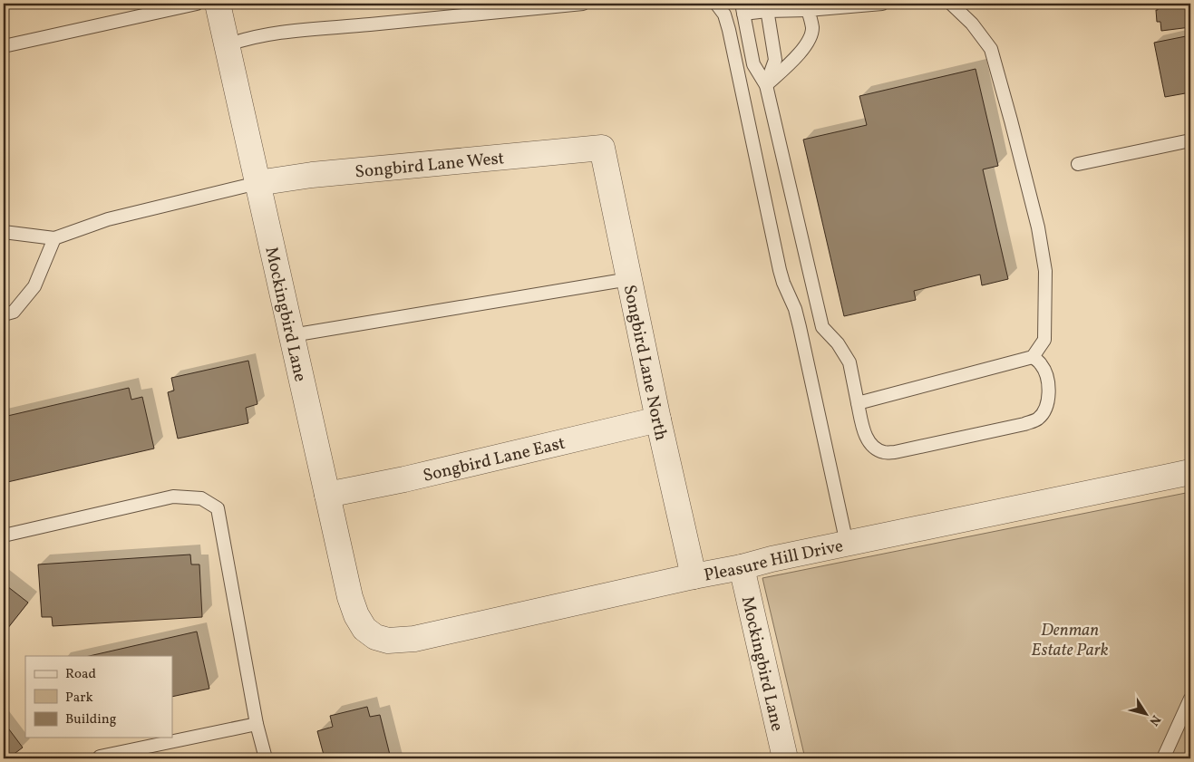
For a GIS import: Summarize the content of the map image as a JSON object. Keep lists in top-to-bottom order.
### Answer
{
  "streets": {
    "street": [
      "Songbird Lane West",
      "Mockingbird Lane",
      "Songbird Lane North",
      "Songbird Lane East",
      "Pleasure Hill Drive"
    ]
  },
  "crossings": [
    ["Songbird Lane West", "Mockingbird Lane"],
    ["Songbird Lane West", "Songbird Lane North"],
    ["Mockingbird Lane", "Songbird Lane East"],
    ["Mockingbird Lane", "Pleasure Hill Drive"],
    ["Songbird Lane North", "Songbird Lane East"],
    ["Songbird Lane North", "Pleasure Hill Drive"]
  ],
  "parks": ["Denman Estate Park"],
  "legend": ["Road", "Park", "Building"],
  "north": "bottom right"
}
